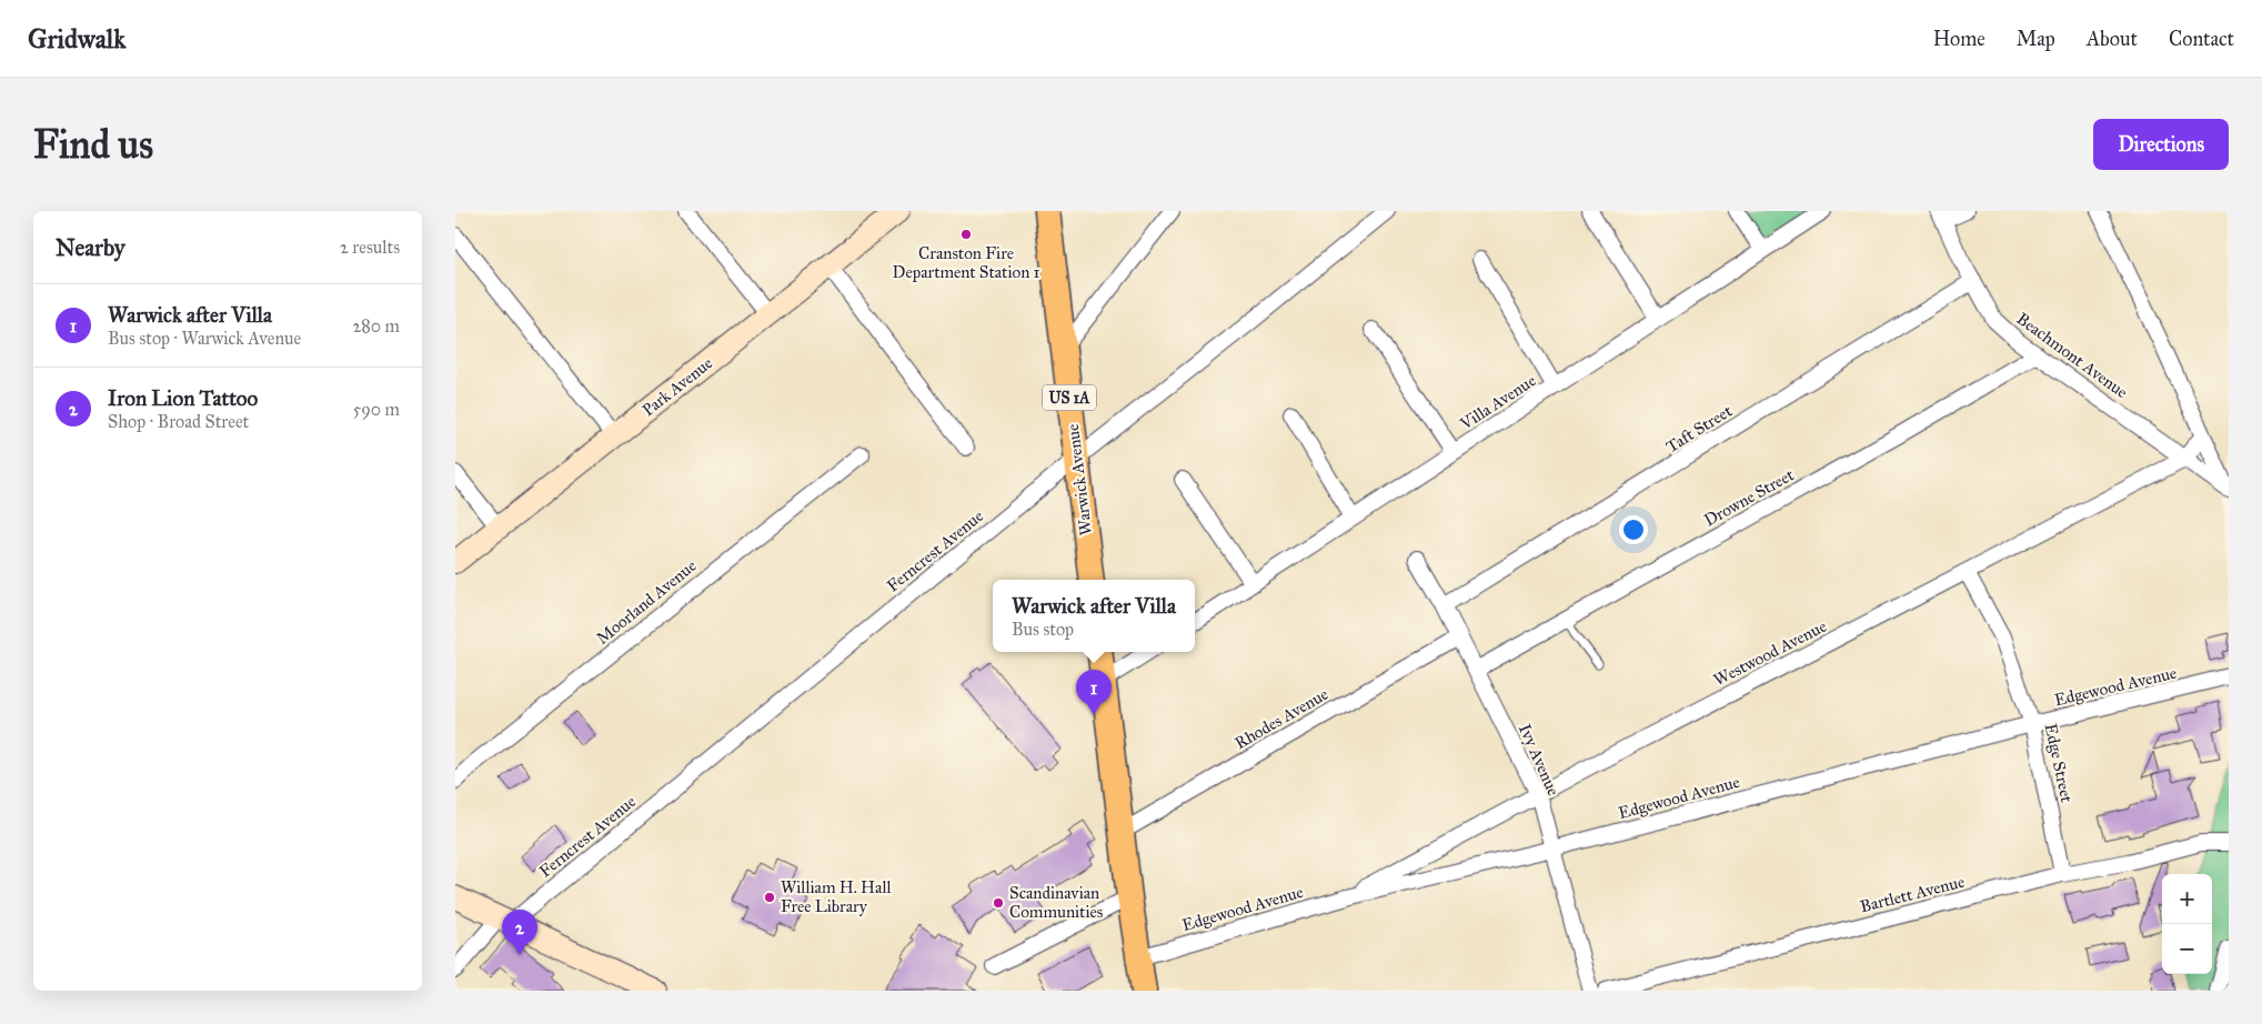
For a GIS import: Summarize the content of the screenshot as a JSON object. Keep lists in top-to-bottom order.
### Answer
{
  "streets": {
    "main road": ["Park Avenue", "US 1A", "Warwick Avenue"],
    "street": [
      "Beachmont Avenue",
      "Villa Avenue",
      "Taft Street",
      "Drowne Street",
      "Ferncrest Avenue",
      "Moorland Avenue",
      "Westwood Avenue",
      "Edgewood Avenue",
      "Rhodes Avenue",
      "Ivy Avenue",
      "Edge Street",
      "Bartlett Avenue"
    ]
  },
  "crossings": [
    ["Beachmont Avenue", "Taft Street"],
    ["Beachmont Avenue", "Drowne Street"],
    ["Beachmont Avenue", "Westwood Avenue"],
    ["Taft Street", "Ivy Avenue"],
    ["Warwick Avenue", "Ferncrest Avenue"],
    ["Drowne Street", "Ivy Avenue"],
    ["Westwood Avenue", "Edgewood Avenue"],
    ["Westwood Avenue", "Ivy Avenue"],
    ["Westwood Avenue", "Edge Street"],
    ["Edgewood Avenue", "Ivy Avenue"],
    ["Edgewood Avenue", "Edge Street"],
    ["Rhodes Avenue", "Ivy Avenue"],
    ["Edge Street", "Bartlett Avenue"]
  ],
  "places": ["Cranston Fire Department Station 1", "William H. Hall Free Library", "Scandinavian Communities"],
  "page": {
    "header": "Gridwalk",
    "nav": [
      "Home",
      "Map",
      "About",
      "Contact"
    ],
    "buttons": "Directions",
    "title": "Find us",
    "heading": ["Nearby", "2 results"],
    "list": [
      {
        "mark": "1",
        "name": "Warwick after Villa",
        "note": "Bus stop · Warwick Avenue",
        "value": "280 m"
      },
      {
        "mark": "2",
        "name": "Iron Lion Tattoo",
        "note": "Shop · Broad Street",
        "value": "590 m"
      }
    ],
    "popup": ["Warwick after Villa", "Bus stop"],
    "pins": ["1", "2"],
    "map_buttons": ["+", "−"]
  }
}
